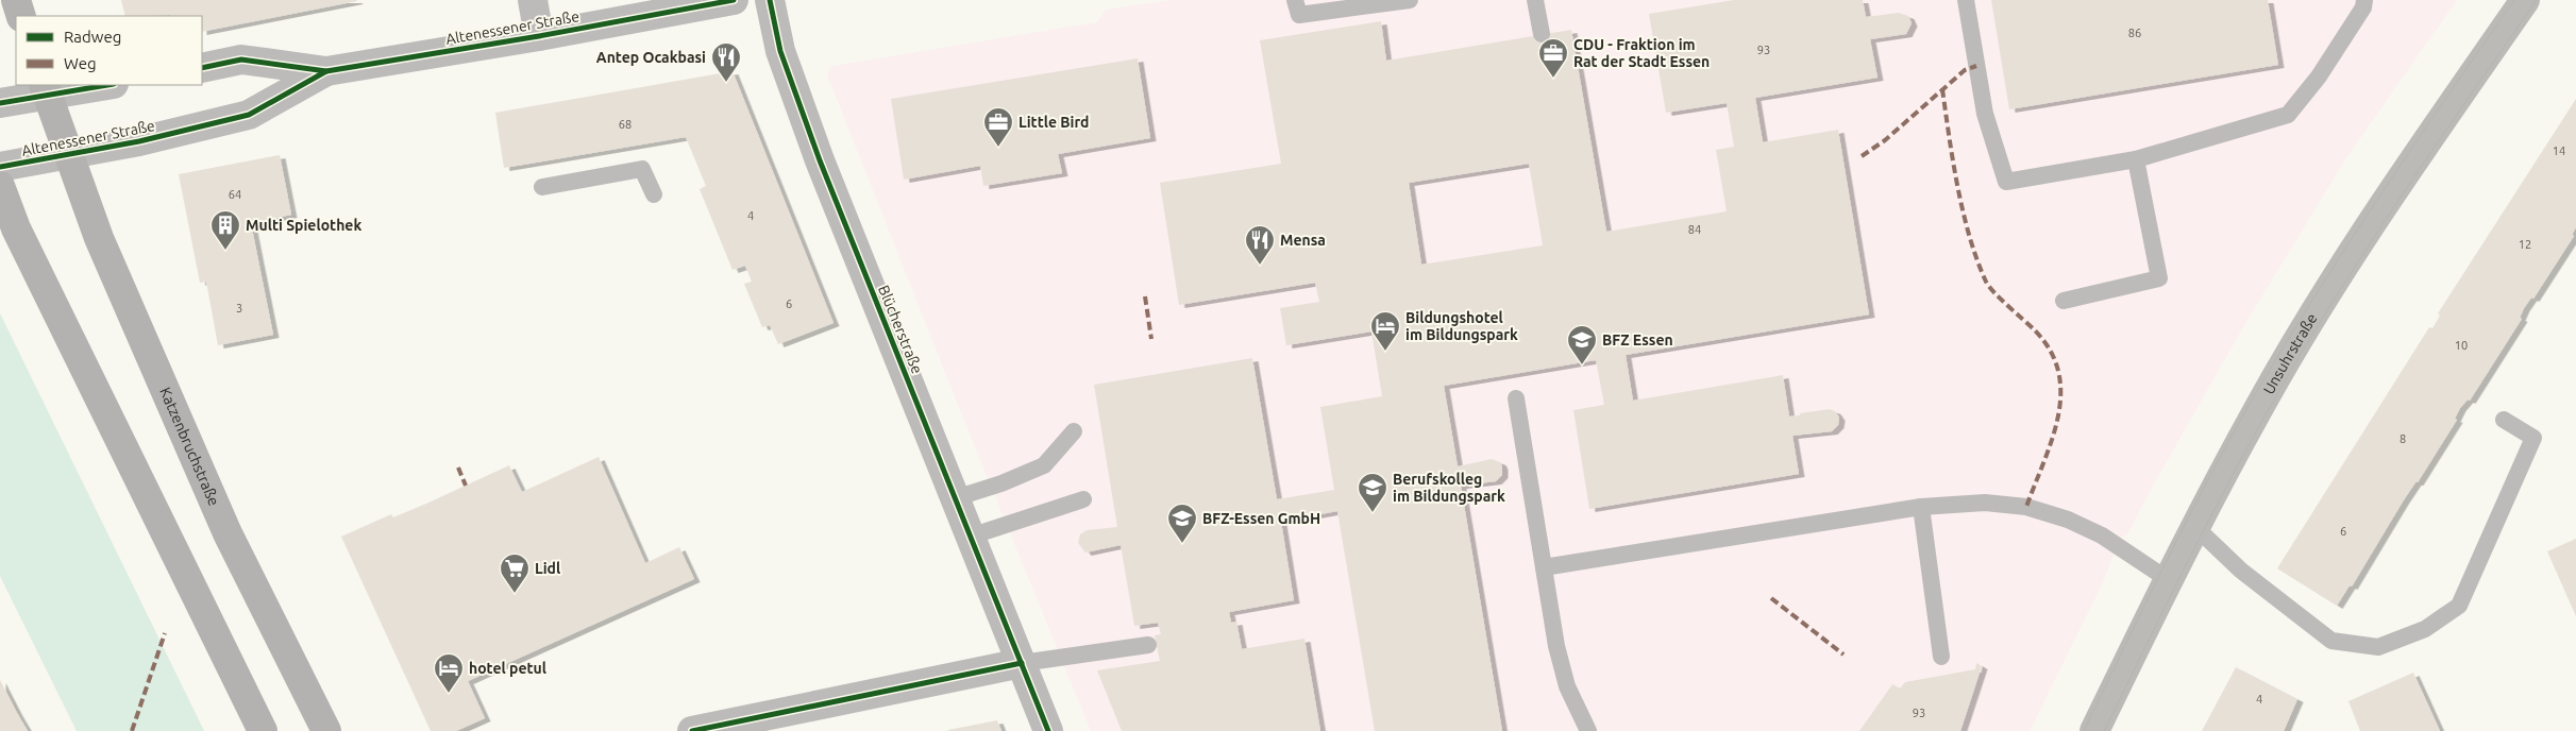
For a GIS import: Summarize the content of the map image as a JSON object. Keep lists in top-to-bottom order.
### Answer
{
  "streets": {
    "main road": ["Unsuhrstraße", "Katzenbruchstraße"],
    "street": ["Altenessener Straße", "Blücherstraße"]
  },
  "crossings": [
    ["Altenessener Straße", "Katzenbruchstraße"]
  ],
  "places": {
    "office": ["CDU - Fraktion im Rat der Stadt Essen", "Little Bird"],
    "restaurant": ["Antep Ocakbasi", "Mensa"],
    "building": ["Multi Spielothek"],
    "hotel": ["Bildungshotel im Bildungspark", "hotel petul"],
    "school or university": ["BFZ Essen", "Berufskolleg im Bildungspark", "BFZ-Essen GmbH"],
    "supermarket": ["Lidl"]
  },
  "house_numbers": [
    "86",
    "93",
    "68",
    "14",
    "64",
    "4",
    "84",
    "12",
    "6",
    "3",
    "10",
    "8",
    "6",
    "4",
    "93"
  ],
  "legend": ["Radweg", "Weg"]
}
